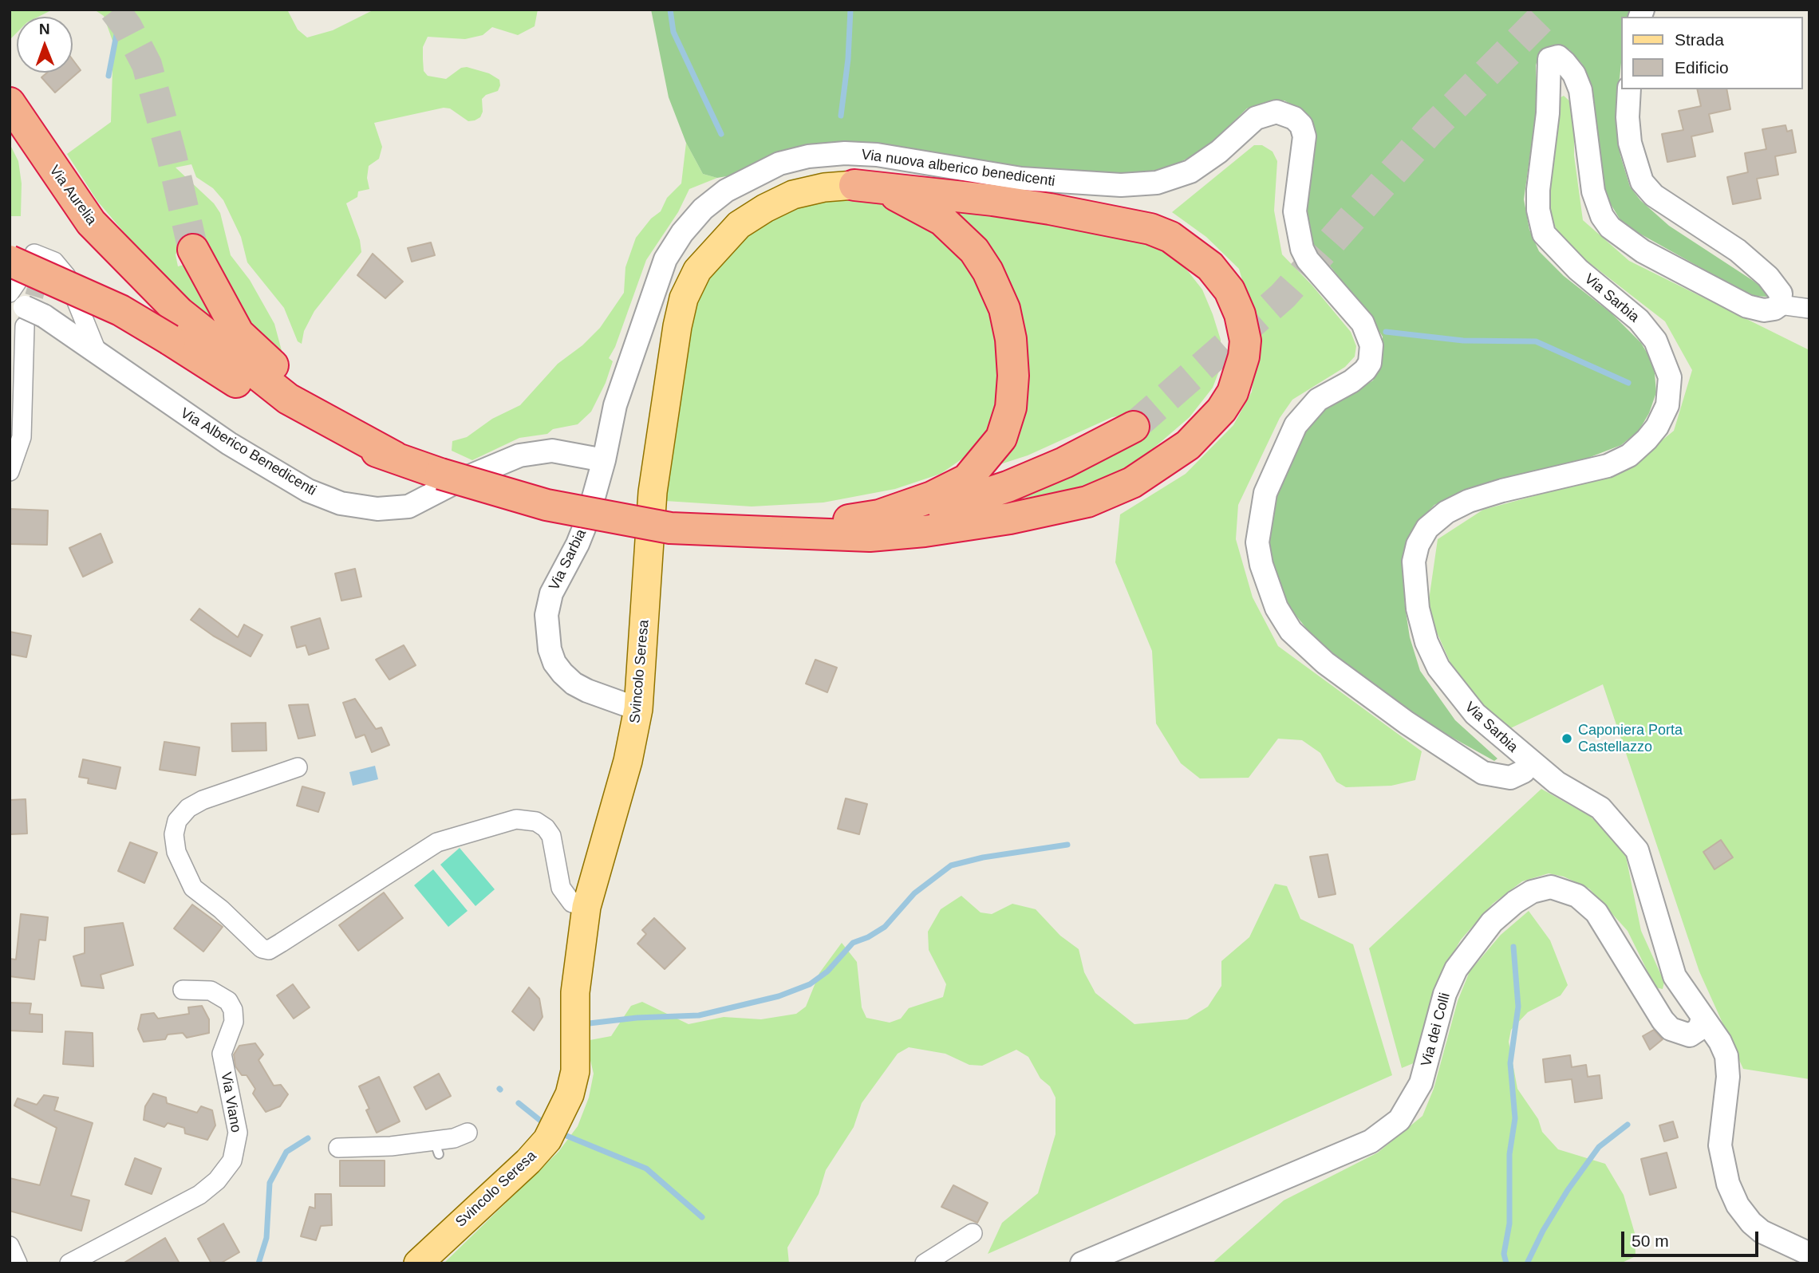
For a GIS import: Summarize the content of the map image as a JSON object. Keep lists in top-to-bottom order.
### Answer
{
  "streets": {
    "highway": ["Via Aurelia"],
    "main road": ["Svincolo Seresa"],
    "street": [
      "Via nuova alberico benedicenti",
      "Via Sarbia",
      "Via Alberico Benedicenti",
      "Via dei Colli",
      "Via Viano"
    ]
  },
  "crossings": [
    ["Via nuova alberico benedicenti", "Via Sarbia"],
    ["Via nuova alberico benedicenti", "Via Alberico Benedicenti"],
    ["Via Sarbia", "Via Alberico Benedicenti"],
    ["Via Sarbia", "Svincolo Seresa"],
    ["Via Sarbia", "Via dei Colli"]
  ],
  "places": ["Caponiera Porta Castellazzo"],
  "legend": ["Strada", "Edificio"],
  "scale_bar": "50 m",
  "north": "top"
}
